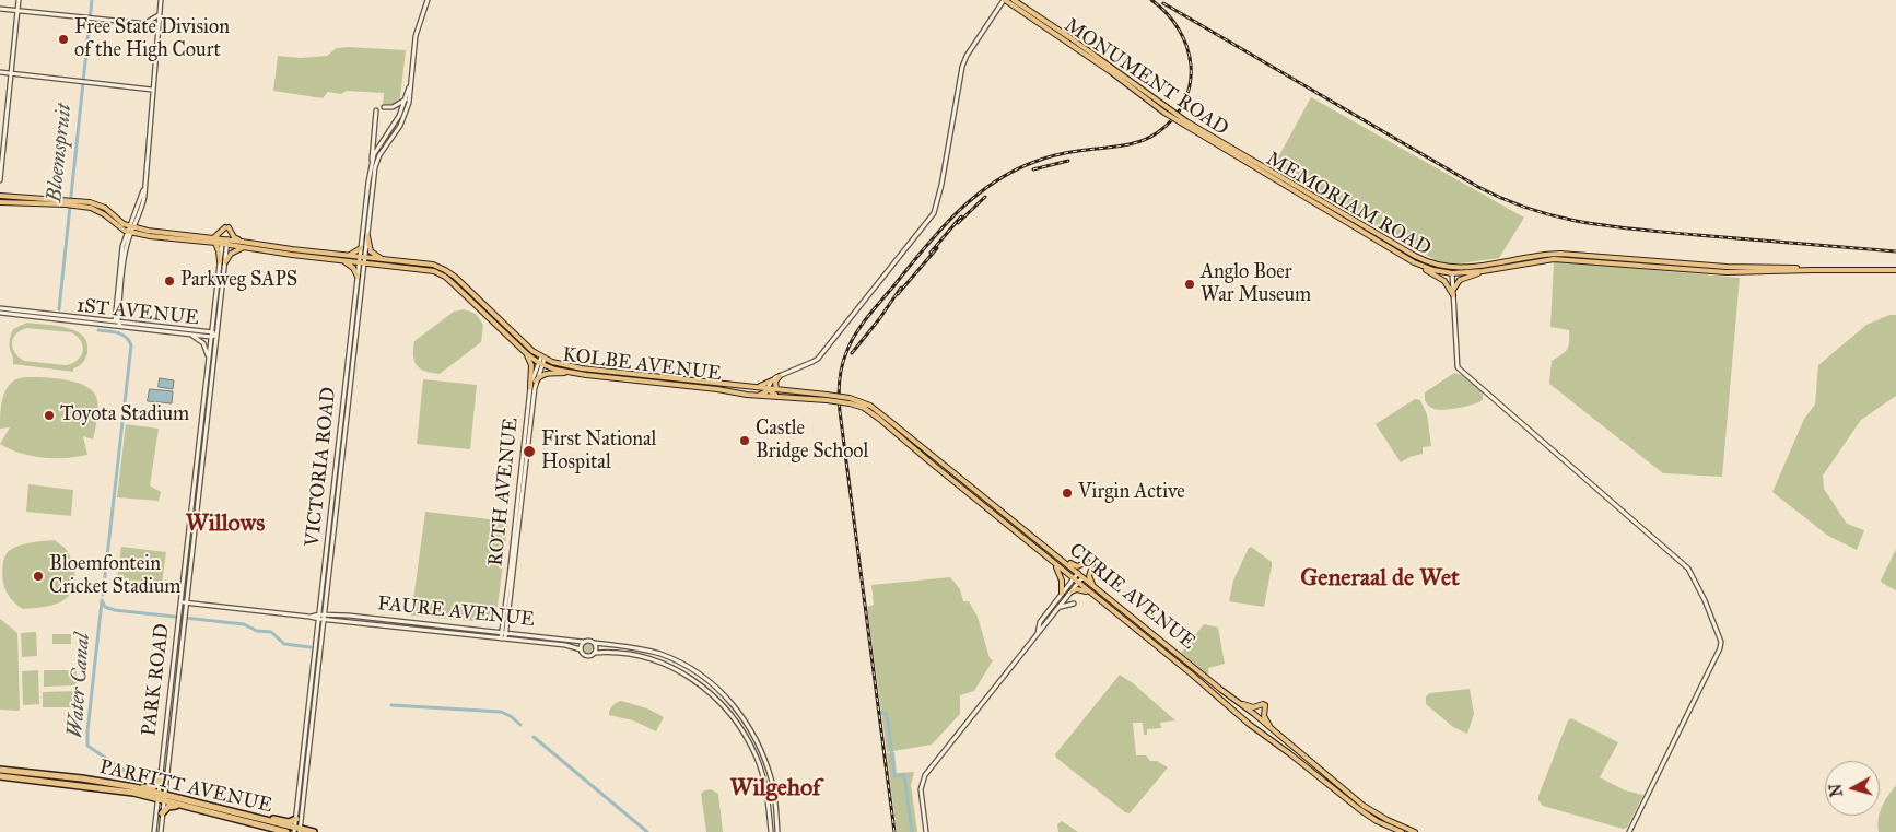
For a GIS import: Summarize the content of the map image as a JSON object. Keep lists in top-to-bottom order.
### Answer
{
  "streets": {
    "highway": ["PARFITT AVENUE"],
    "main road": [
      "MONUMENT ROAD",
      "MEMORIAM ROAD",
      "KOLBE AVENUE",
      "CURIE AVENUE"
    ],
    "street": [
      "1ST AVENUE",
      "VICTORIA ROAD",
      "ROTH AVENUE",
      "FAURE AVENUE",
      "PARK ROAD"
    ]
  },
  "crossings": [
    ["MONUMENT ROAD", "MEMORIAM ROAD"],
    ["1ST AVENUE", "PARK ROAD"],
    ["KOLBE AVENUE", "VICTORIA ROAD"],
    ["KOLBE AVENUE", "ROTH AVENUE"],
    ["KOLBE AVENUE", "CURIE AVENUE"],
    ["VICTORIA ROAD", "FAURE AVENUE"],
    ["VICTORIA ROAD", "PARFITT AVENUE"],
    ["ROTH AVENUE", "FAURE AVENUE"],
    ["PARK ROAD", "PARFITT AVENUE"]
  ],
  "districts": ["Willows", "Generaal de Wet", "Wilgehof"],
  "water": ["Bloemspruit", "Water Canal"],
  "places": [
    "Free State Division of the High Court",
    "Parkweg SAPS",
    "Anglo Boer War Museum",
    "Toyota Stadium",
    "Castle Bridge School",
    "First National Hospital",
    "Virgin Active",
    "Bloemfontein Cricket Stadium"
  ],
  "north": "left"
}
